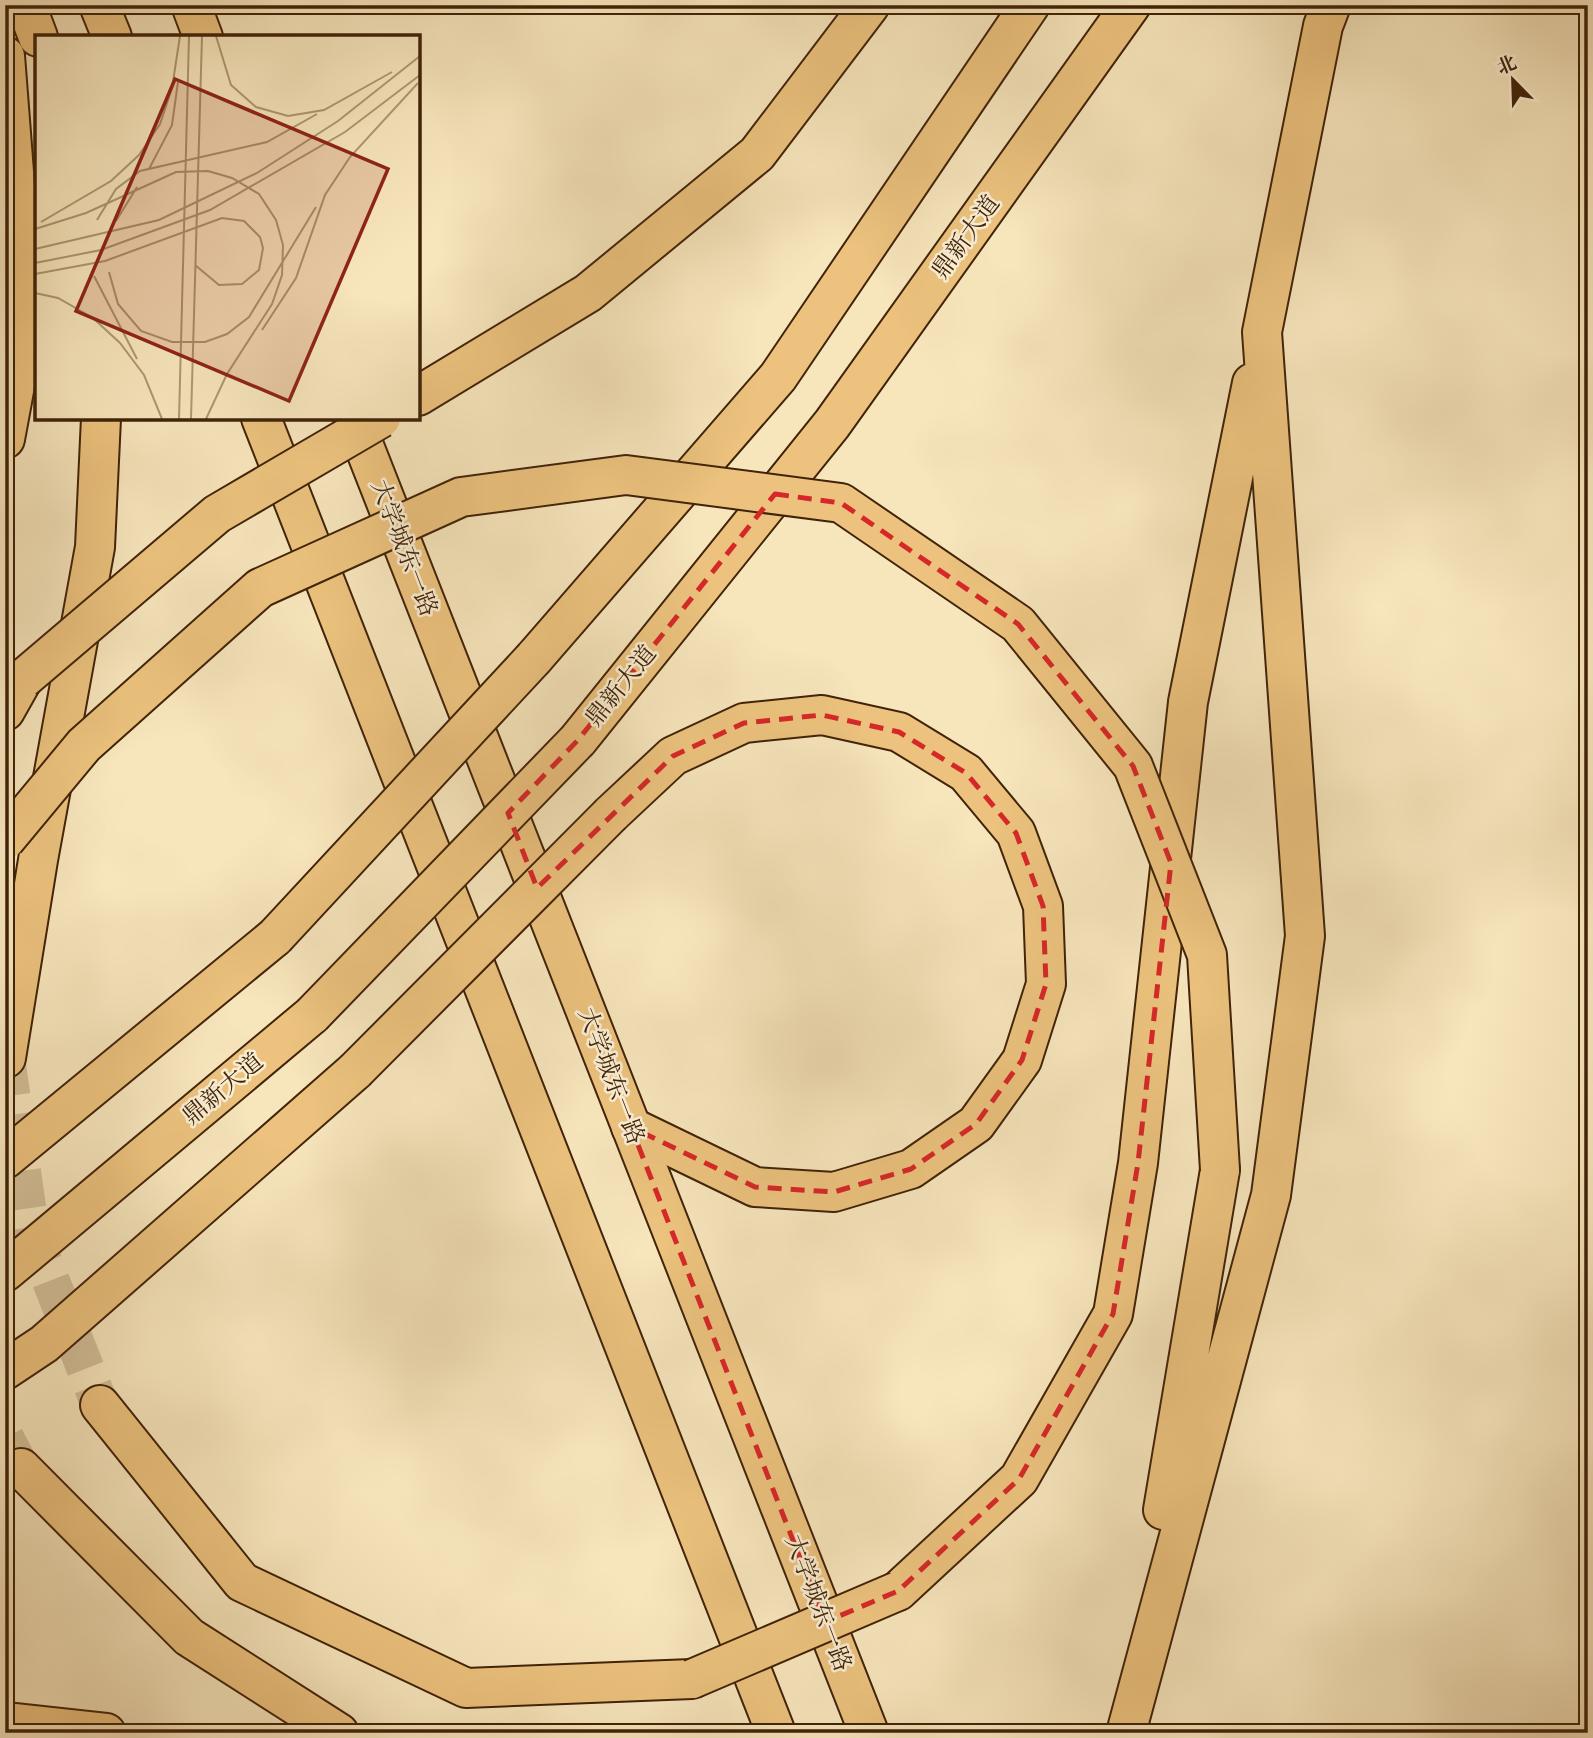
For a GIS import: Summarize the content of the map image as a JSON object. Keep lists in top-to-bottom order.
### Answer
{
  "streets": {
    "main road": ["鼎新大道", "大学城东一路"]
  },
  "north": "top left"
}
